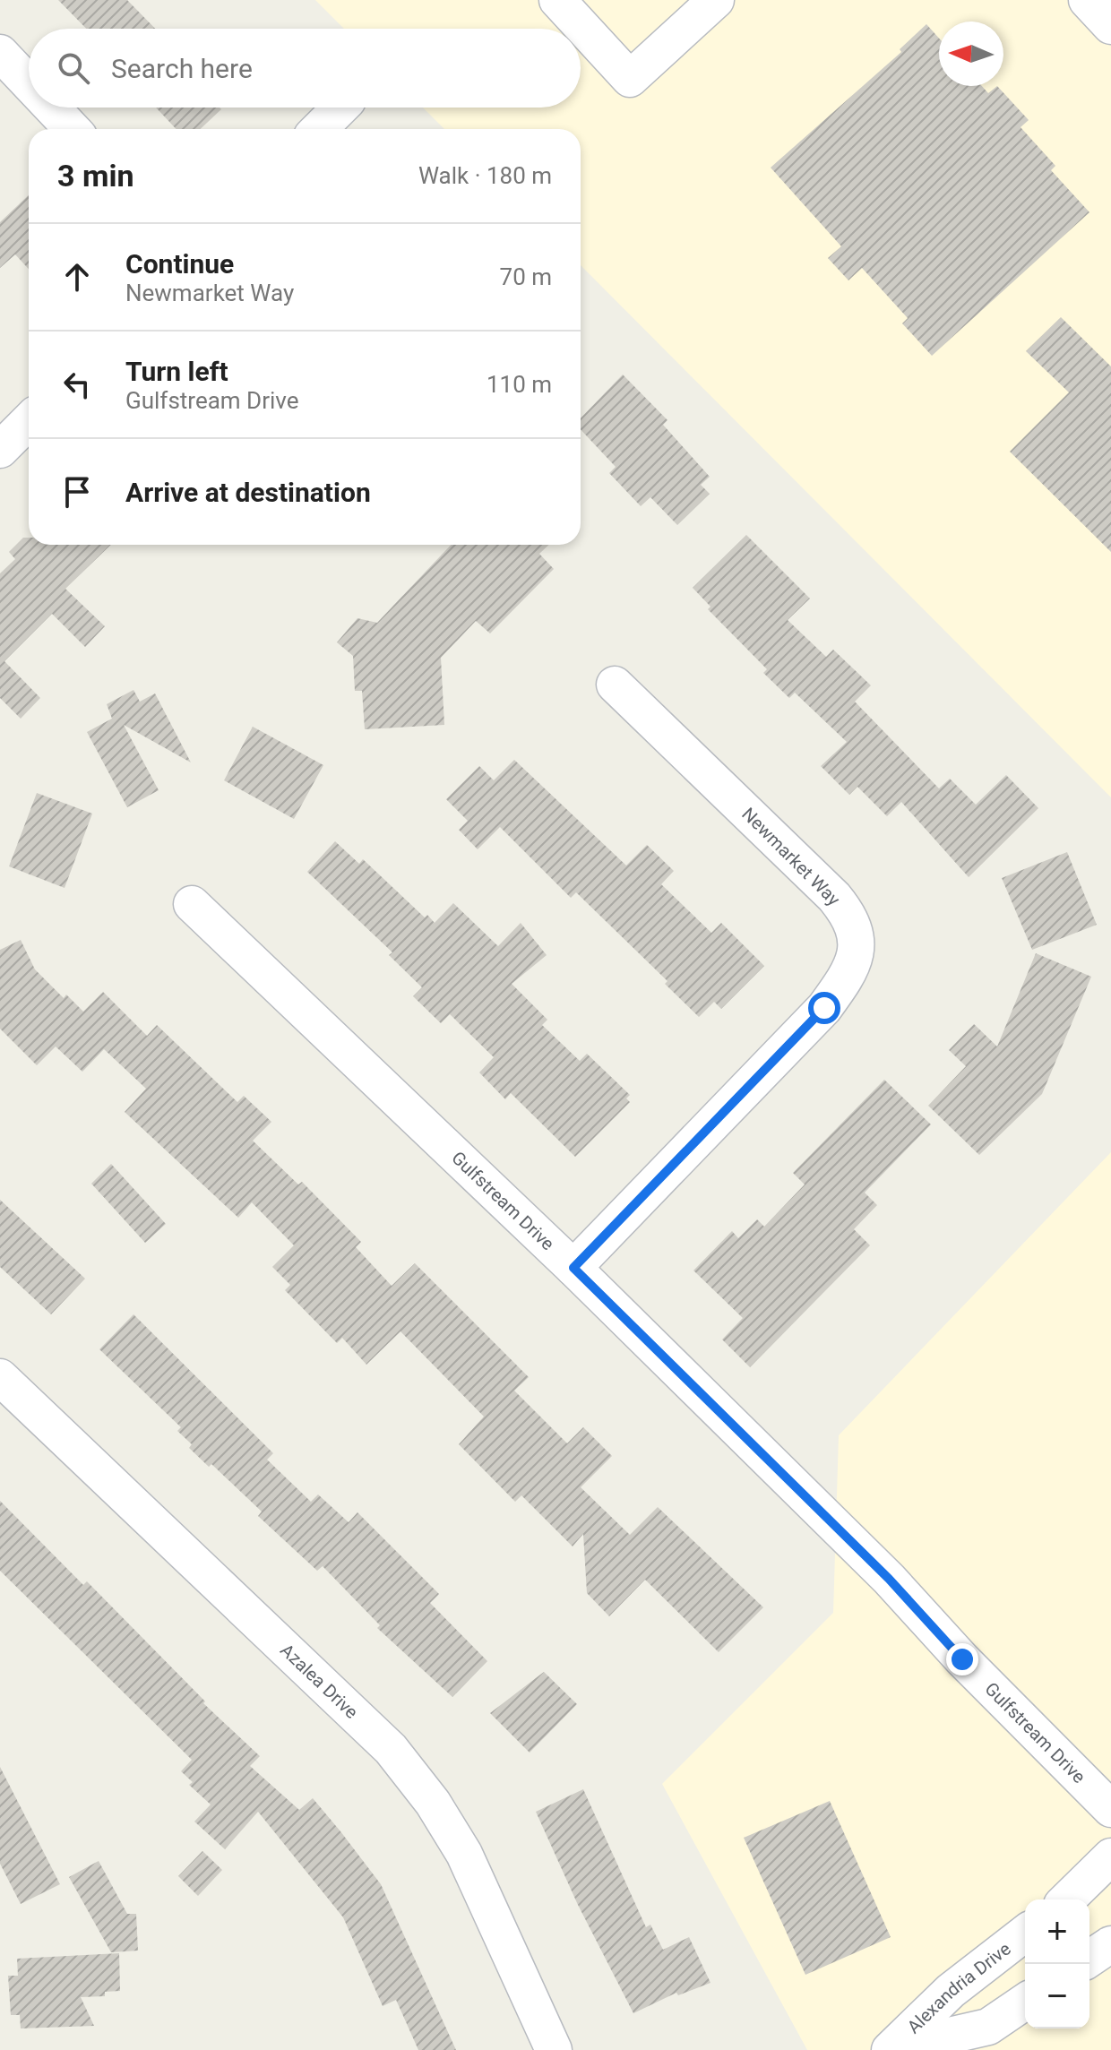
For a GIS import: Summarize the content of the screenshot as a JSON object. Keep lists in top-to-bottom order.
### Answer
{
  "streets": {
    "street": [
      "Newmarket Way",
      "Gulfstream Drive",
      "Azalea Drive",
      "Alexandria Drive"
    ]
  },
  "crossings": [
    ["Newmarket Way", "Gulfstream Drive"]
  ],
  "north": "left",
  "page": {
    "search": "Search here",
    "heading": ["3 min", "Walk · 180 m"],
    "list": [
      ["Continue", "Newmarket Way", "70 m"],
      ["Turn left", "Gulfstream Drive", "110 m"],
      "Arrive at destination"
    ],
    "map_buttons": ["+", "−"]
  }
}
